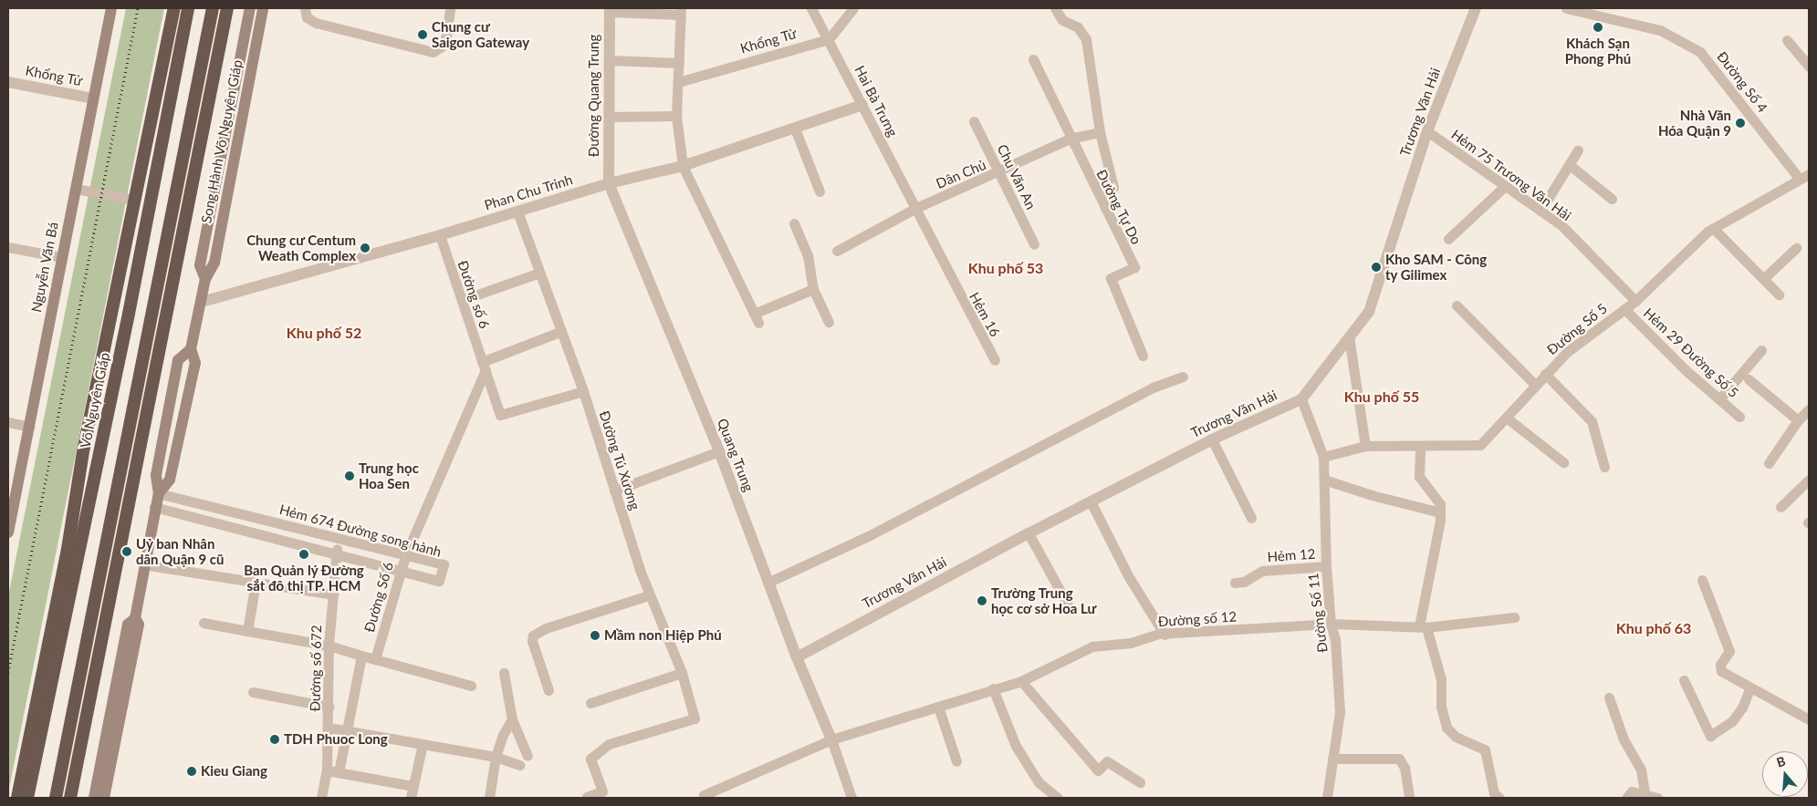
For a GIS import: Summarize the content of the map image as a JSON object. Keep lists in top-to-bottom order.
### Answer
{
  "streets": {
    "highway": ["Võ Nguyên Giáp"],
    "main road": ["Song Hành Võ Nguyên Giáp", "Nguyễn Văn Bá"],
    "street": [
      "Khổng Tử",
      "Đường Số 4",
      "Đường Quang Trung",
      "Hai Bà Trưng",
      "Trương Văn Hải",
      "Dân Chủ",
      "Hẻm 75 Trương Văn Hải",
      "Chu Văn An",
      "Phan Chu Trinh",
      "Đường Tự Do",
      "Đường số 6",
      "Hẻm 16",
      "Đường Số 5",
      "Hẻm 29 Đường Số 5",
      "Quang Trung",
      "Đường Tú Xương",
      "Hẻm 674 Đường song hành",
      "Hẻm 12",
      "Đường Số 6",
      "Đường Số 11",
      "Đường số 12",
      "Đường số 672"
    ]
  },
  "crossings": [
    ["Khổng Tử", "Hai Bà Trưng"],
    ["Khổng Tử", "Nguyễn Văn Bá"],
    ["Đường Số 4", "Đường Số 5"],
    ["Đường Quang Trung", "Phan Chu Trinh"],
    ["Đường Quang Trung", "Quang Trung"],
    ["Hai Bà Trưng", "Dân Chủ"],
    ["Hai Bà Trưng", "Phan Chu Trinh"],
    ["Hai Bà Trưng", "Hẻm 16"],
    ["Trương Văn Hải", "Hẻm 75 Trương Văn Hải"],
    ["Trương Văn Hải", "Quang Trung"],
    ["Trương Văn Hải", "Đường Số 11"],
    ["Song Hành Võ Nguyên Giáp", "Phan Chu Trinh"],
    ["Song Hành Võ Nguyên Giáp", "Hẻm 674 Đường song hành"],
    ["Dân Chủ", "Chu Văn An"],
    ["Dân Chủ", "Đường Tự Do"],
    ["Dân Chủ", "Hẻm 16"],
    ["Hẻm 75 Trương Văn Hải", "Đường Số 5"],
    ["Phan Chu Trinh", "Đường số 6"],
    ["Phan Chu Trinh", "Quang Trung"],
    ["Phan Chu Trinh", "Đường Tú Xương"],
    ["Đường số 6", "Đường Tú Xương"],
    ["Đường số 6", "Đường Số 6"],
    ["Đường Số 5", "Hẻm 29 Đường Số 5"],
    ["Đường Số 5", "Đường Số 11"],
    ["Quang Trung", "Đường số 12"],
    ["Hẻm 674 Đường song hành", "Đường Số 6"],
    ["Hẻm 674 Đường song hành", "Đường số 672"],
    ["Hẻm 12", "Đường Số 11"],
    ["Đường Số 11", "Đường số 12"]
  ],
  "districts": [
    "Khu phố 53",
    "Khu phố 52",
    "Khu phố 55",
    "Khu phố 63"
  ],
  "places": [
    "Khách Sạn Phong Phú",
    "Chung cư Saigon Gateway",
    "Nhà Văn Hóa Quận 9",
    "Chung cư Centum Weath Complex",
    "Kho SAM - Công ty Gilimex",
    "Trung học Hoa Sen",
    "Uỷ ban Nhân dân Quận 9 cũ",
    "Ban Quản lý Đường sắt đô thị TP. HCM",
    "Trường Trung học cơ sở Hoa Lư",
    "Mầm non Hiệp Phú",
    "TDH Phuoc Long",
    "Kieu Giang"
  ],
  "north": "top"
}
